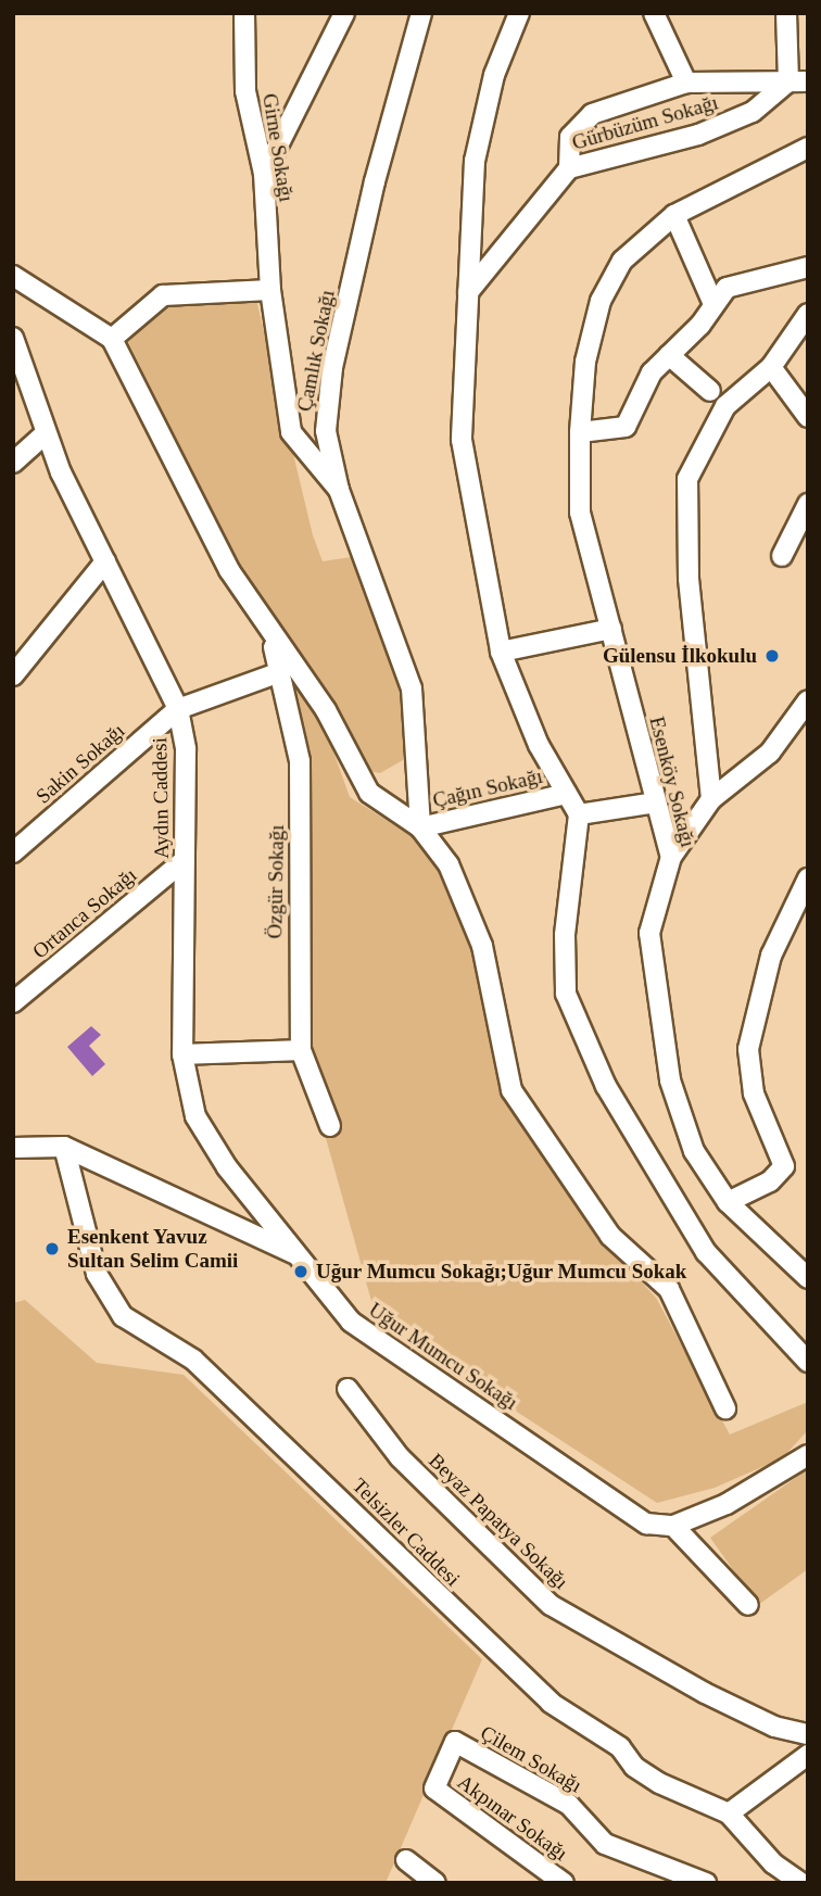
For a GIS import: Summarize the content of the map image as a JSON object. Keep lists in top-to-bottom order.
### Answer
{
  "streets": {
    "street": [
      "Gürbüzüm Sokağı",
      "Girne Sokağı",
      "Çamlık Sokağı",
      "Sakin Sokağı",
      "Esenköy Sokağı",
      "Çağın Sokağı",
      "Aydın Caddesi",
      "Özgür Sokağı",
      "Ortanca Sokağı",
      "Uğur Mumcu Sokağı",
      "Beyaz Papatya Sokağı",
      "Telsizler Caddesi",
      "Çilem Sokağı",
      "Akpınar Sokağı"
    ]
  },
  "crossings": [
    ["Girne Sokağı", "Çamlık Sokağı"],
    ["Çamlık Sokağı", "Çağın Sokağı"],
    ["Sakin Sokağı", "Aydın Caddesi"],
    ["Aydın Caddesi", "Ortanca Sokağı"],
    ["Aydın Caddesi", "Uğur Mumcu Sokağı"],
    ["Uğur Mumcu Sokağı", "Telsizler Caddesi"],
    ["Çilem Sokağı", "Akpınar Sokağı"]
  ],
  "places": ["Gülensu İlkokulu", "Esenkent Yavuz Sultan Selim Camii", "Uğur Mumcu Sokağı;Uğur Mumcu Sokak"]
}
